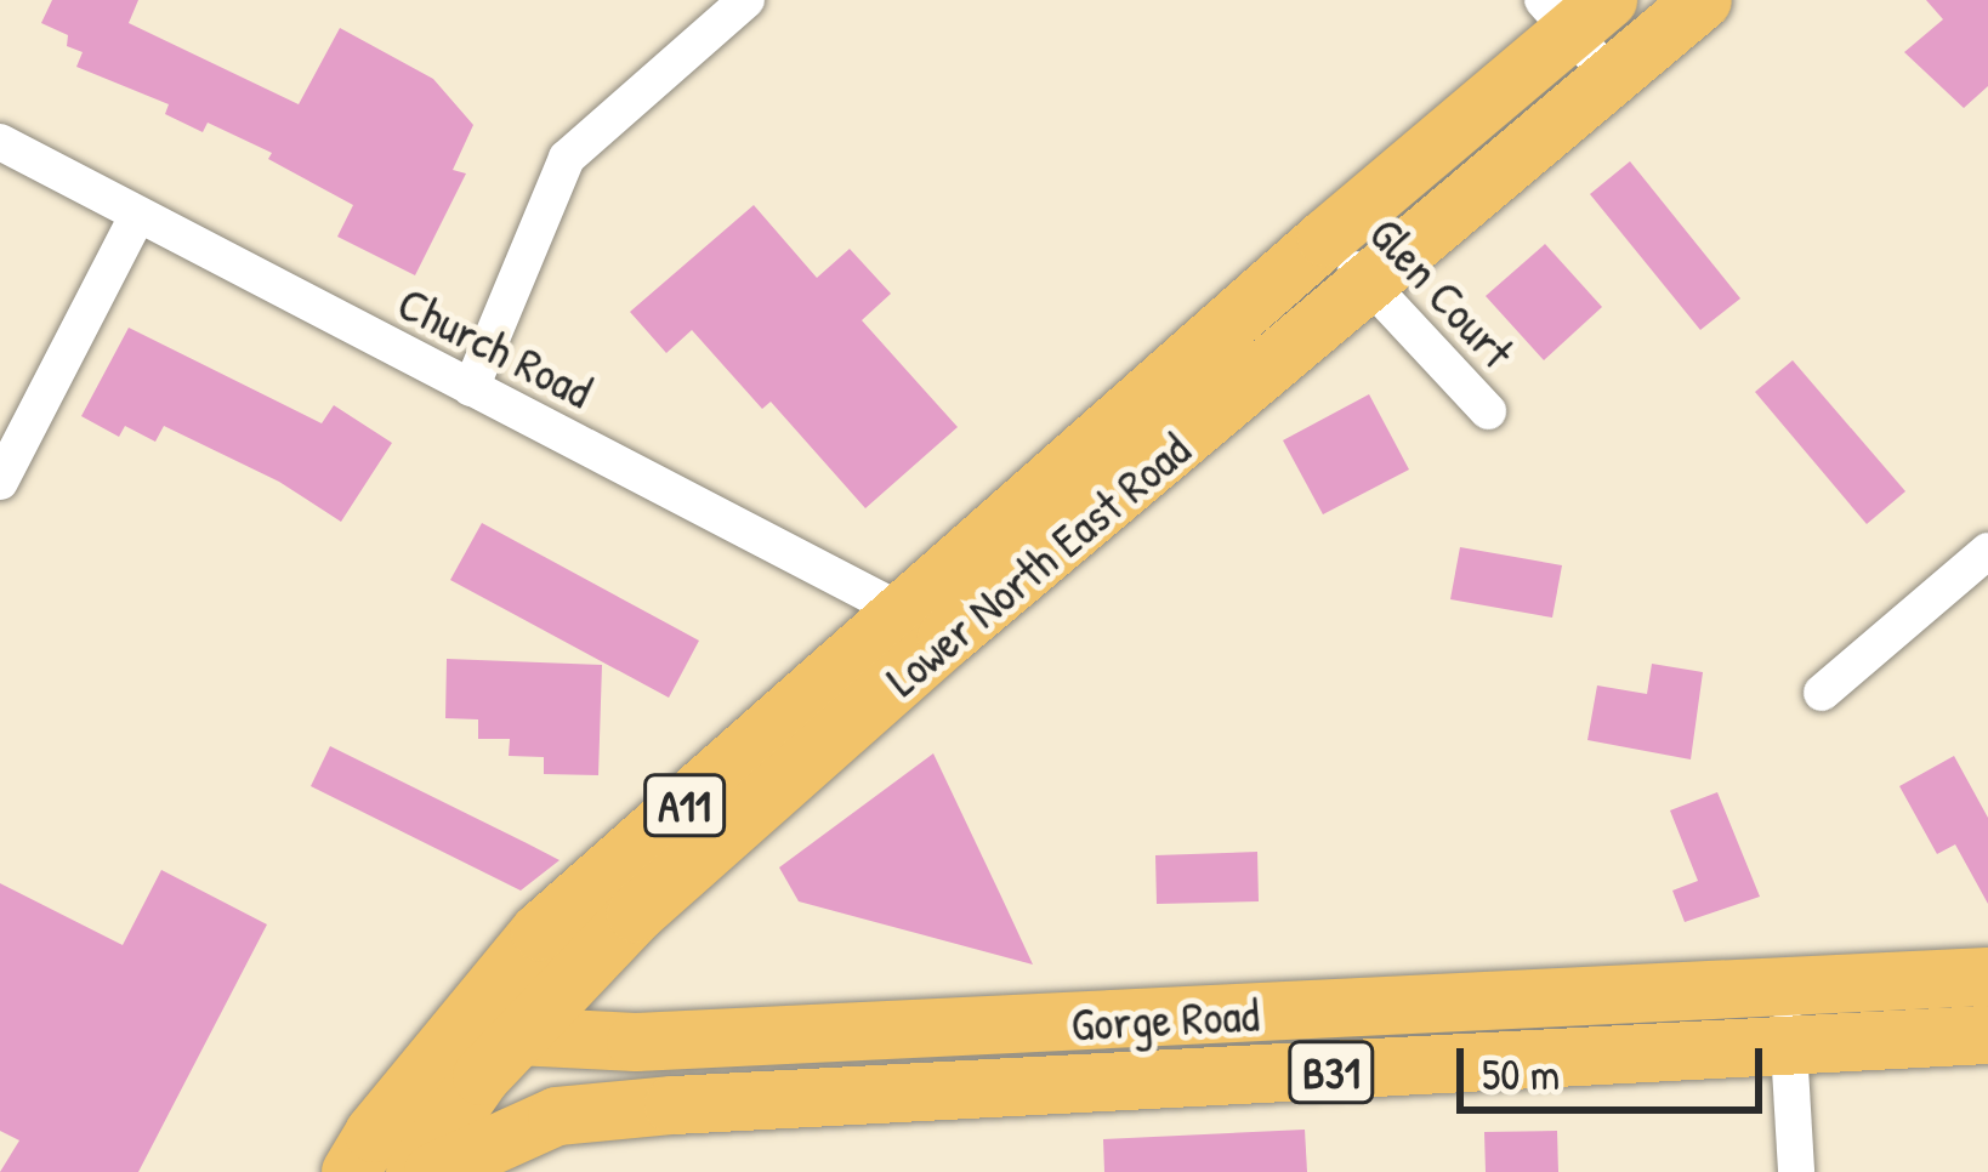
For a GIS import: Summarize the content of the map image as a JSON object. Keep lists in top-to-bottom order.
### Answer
{
  "streets": {
    "main road": [
      "Lower North East Road",
      "A11",
      "Gorge Road",
      "B31"
    ],
    "street": ["Glen Court", "Church Road"]
  },
  "crossings": [
    ["Glen Court", "Lower North East Road"],
    ["Church Road", "Lower North East Road"],
    ["Lower North East Road", "Gorge Road"]
  ],
  "scale_bar": "50 m"
}
